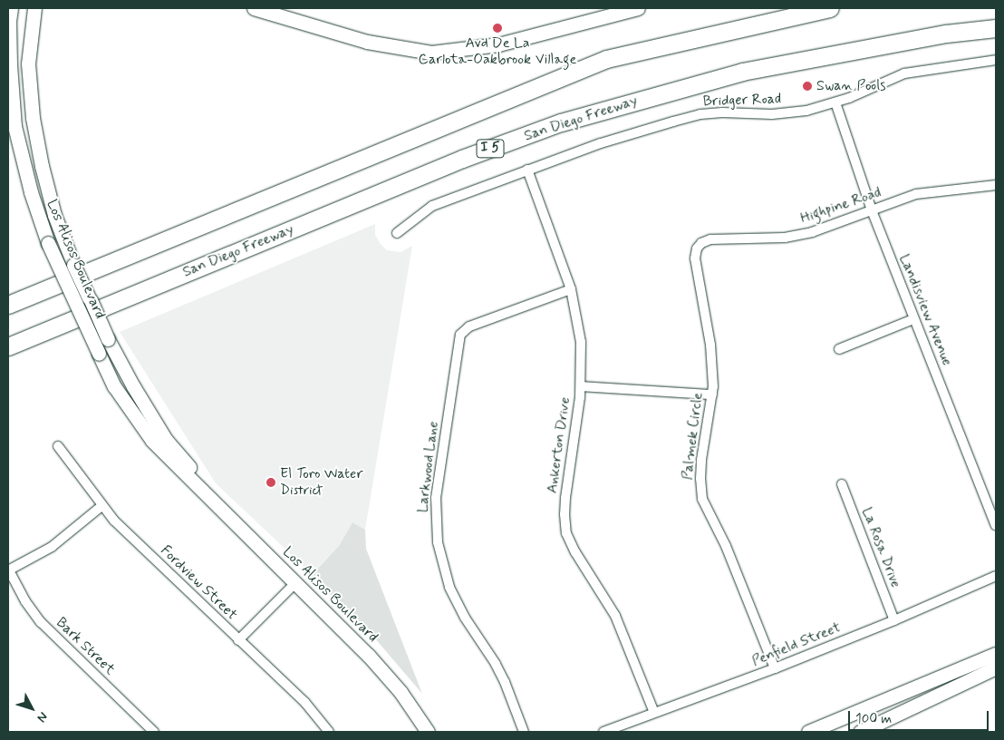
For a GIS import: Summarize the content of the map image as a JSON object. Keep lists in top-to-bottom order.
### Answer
{
  "streets": {
    "highway": ["San Diego Freeway", "I 5"],
    "main road": ["Los Alisos Boulevard"],
    "street": [
      "Bridger Road",
      "Highpine Road",
      "Landisview Avenue",
      "Palmek Circle",
      "Ankerton Drive",
      "Larkwood Lane",
      "La Rosa Drive",
      "Fordview Street",
      "Penfield Street",
      "Bark Street"
    ]
  },
  "crossings": [
    ["Bridger Road", "Landisview Avenue"],
    ["Bridger Road", "Ankerton Drive"],
    ["Highpine Road", "Landisview Avenue"],
    ["Highpine Road", "Palmek Circle"],
    ["Palmek Circle", "Penfield Street"],
    ["Ankerton Drive", "Larkwood Lane"],
    ["Ankerton Drive", "Penfield Street"],
    ["La Rosa Drive", "Penfield Street"]
  ],
  "places": ["Avd De La Carlota-Oakbrook Village", "Swan Pools", "El Toro Water District"],
  "scale_bar": "100 m",
  "north": "bottom right"
}
